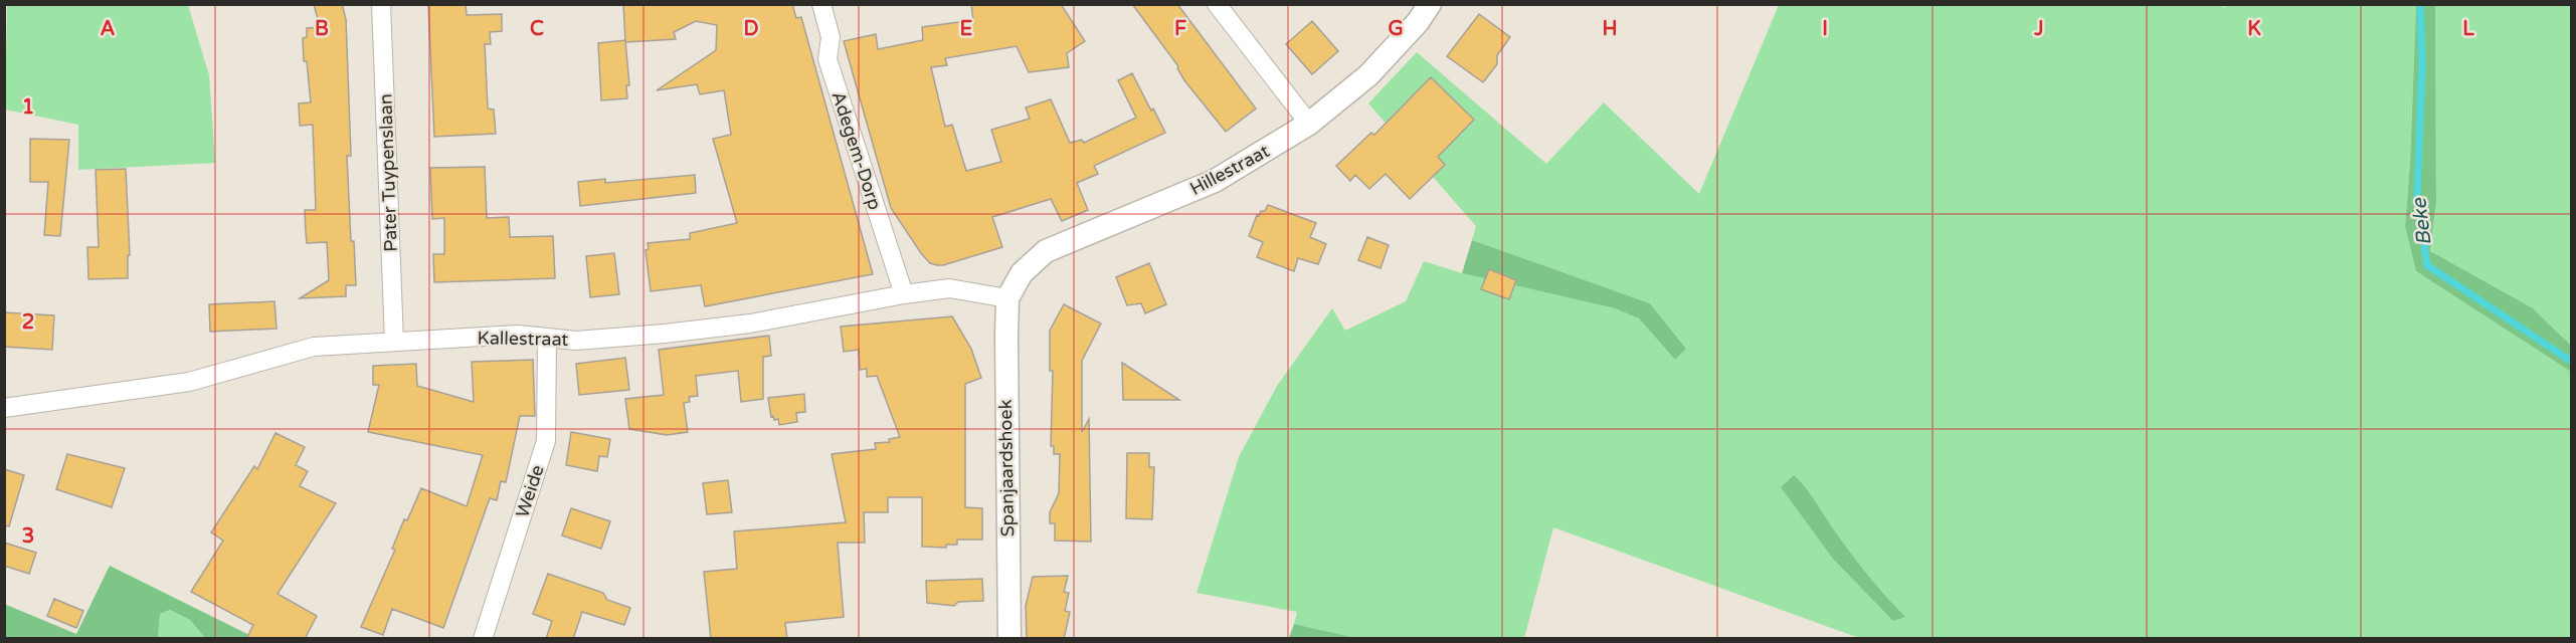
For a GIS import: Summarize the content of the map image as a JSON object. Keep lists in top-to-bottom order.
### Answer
{
  "streets": {
    "street": [
      "Adegem-Dorp",
      "Hillestraat",
      "Pater Tuypenslaan",
      "Kallestraat",
      "Spanjaardshoek",
      "Weide"
    ]
  },
  "crossings": [
    ["Adegem-Dorp", "Kallestraat"],
    ["Hillestraat", "Kallestraat"],
    ["Hillestraat", "Spanjaardshoek"],
    ["Pater Tuypenslaan", "Kallestraat"],
    ["Kallestraat", "Spanjaardshoek"],
    ["Kallestraat", "Weide"]
  ],
  "water": ["Beke"],
  "grid": {
    "columns": [
      "A",
      "B",
      "C",
      "D",
      "E",
      "F",
      "G",
      "H",
      "I",
      "J",
      "K",
      "L"
    ],
    "rows": ["1", "2", "3"]
  }
}
